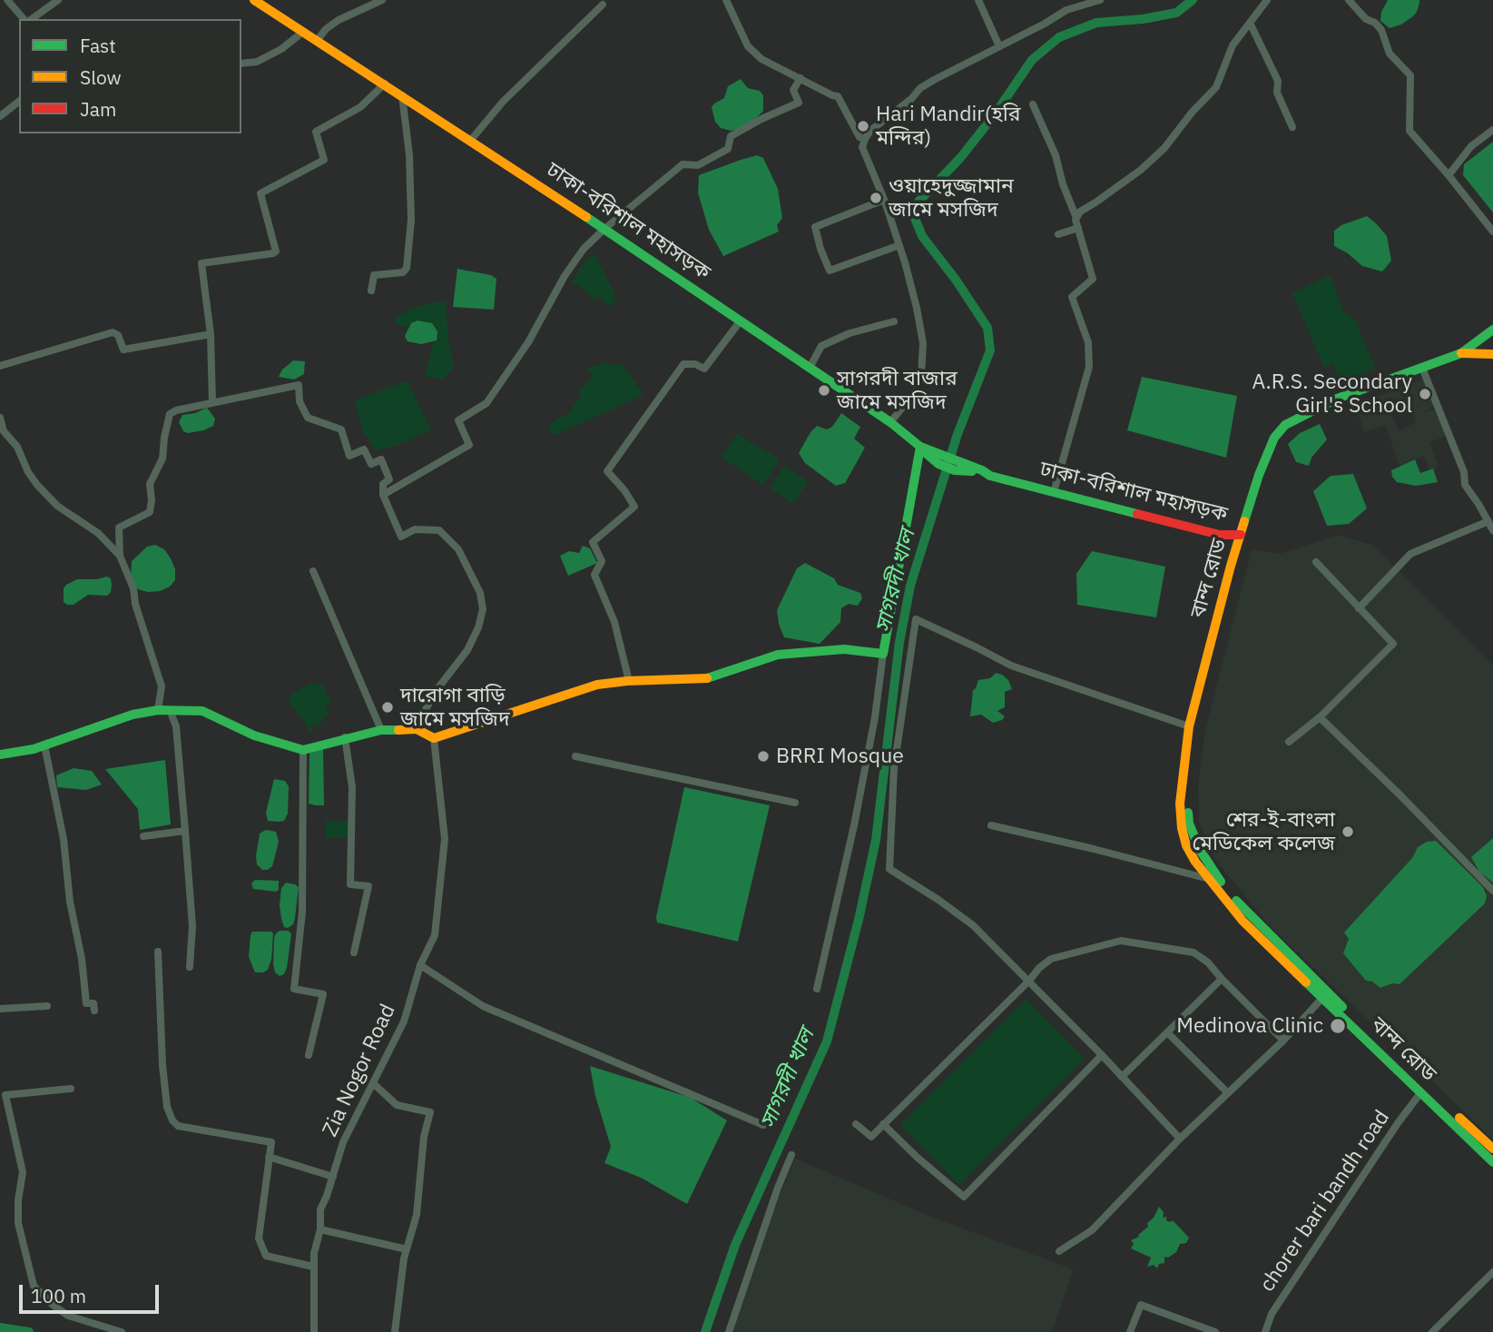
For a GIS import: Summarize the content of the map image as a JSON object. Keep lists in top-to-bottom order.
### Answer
{
  "streets": {
    "main road": ["ঢাকা-বরিশাল মহাসড়ক", "বান্দ রোড"],
    "street": ["Zia Nogor Road", "chorer bari bandh road"]
  },
  "crossings": [
    ["ঢাকা-বরিশাল মহাসড়ক", "বান্দ রোড"],
    ["বান্দ রোড", "chorer bari bandh road"]
  ],
  "water": ["সাগরদী খাল"],
  "places": [
    "Hari Mandir(হরি মন্দির)",
    "ওয়াহেদুজ্জামান জামে মসজিদ",
    "সাগরদী বাজার জামে মসজিদ",
    "A.R.S. Secondary Girl's School",
    "দারোগা বাড়ি জামে মসজিদ",
    "BRRI Mosque",
    "শের-ই-বাংলা মেডিকেল কলেজ",
    "Medinova Clinic"
  ],
  "legend": ["Fast", "Slow", "Jam"],
  "scale_bar": "100 m"
}
